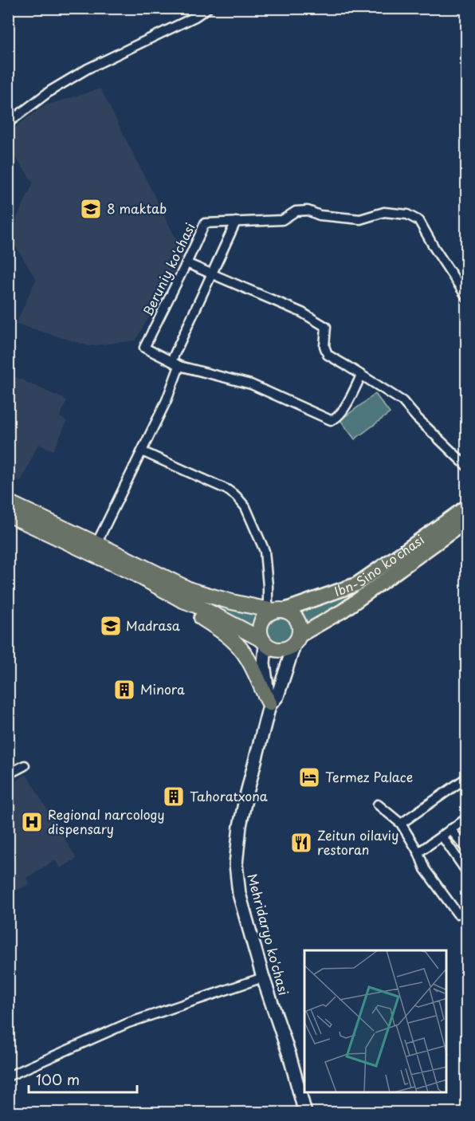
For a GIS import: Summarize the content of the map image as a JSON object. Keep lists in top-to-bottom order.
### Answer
{
  "streets": {
    "main road": ["Ibn-Sino ko'chasi", "Мehridaryo ko'chasi"],
    "street": ["Beruniy ko'chasi"]
  },
  "places": {
    "school or university": ["8 maktab", "Madrasa"],
    "building": ["Minora", "Tahoratxona"],
    "hotel": ["Termez Palace"],
    "hospital": ["Regional narcology dispensary"],
    "restaurant": ["Zeitun oilaviy restoran"]
  },
  "scale_bar": "100 m"
}
